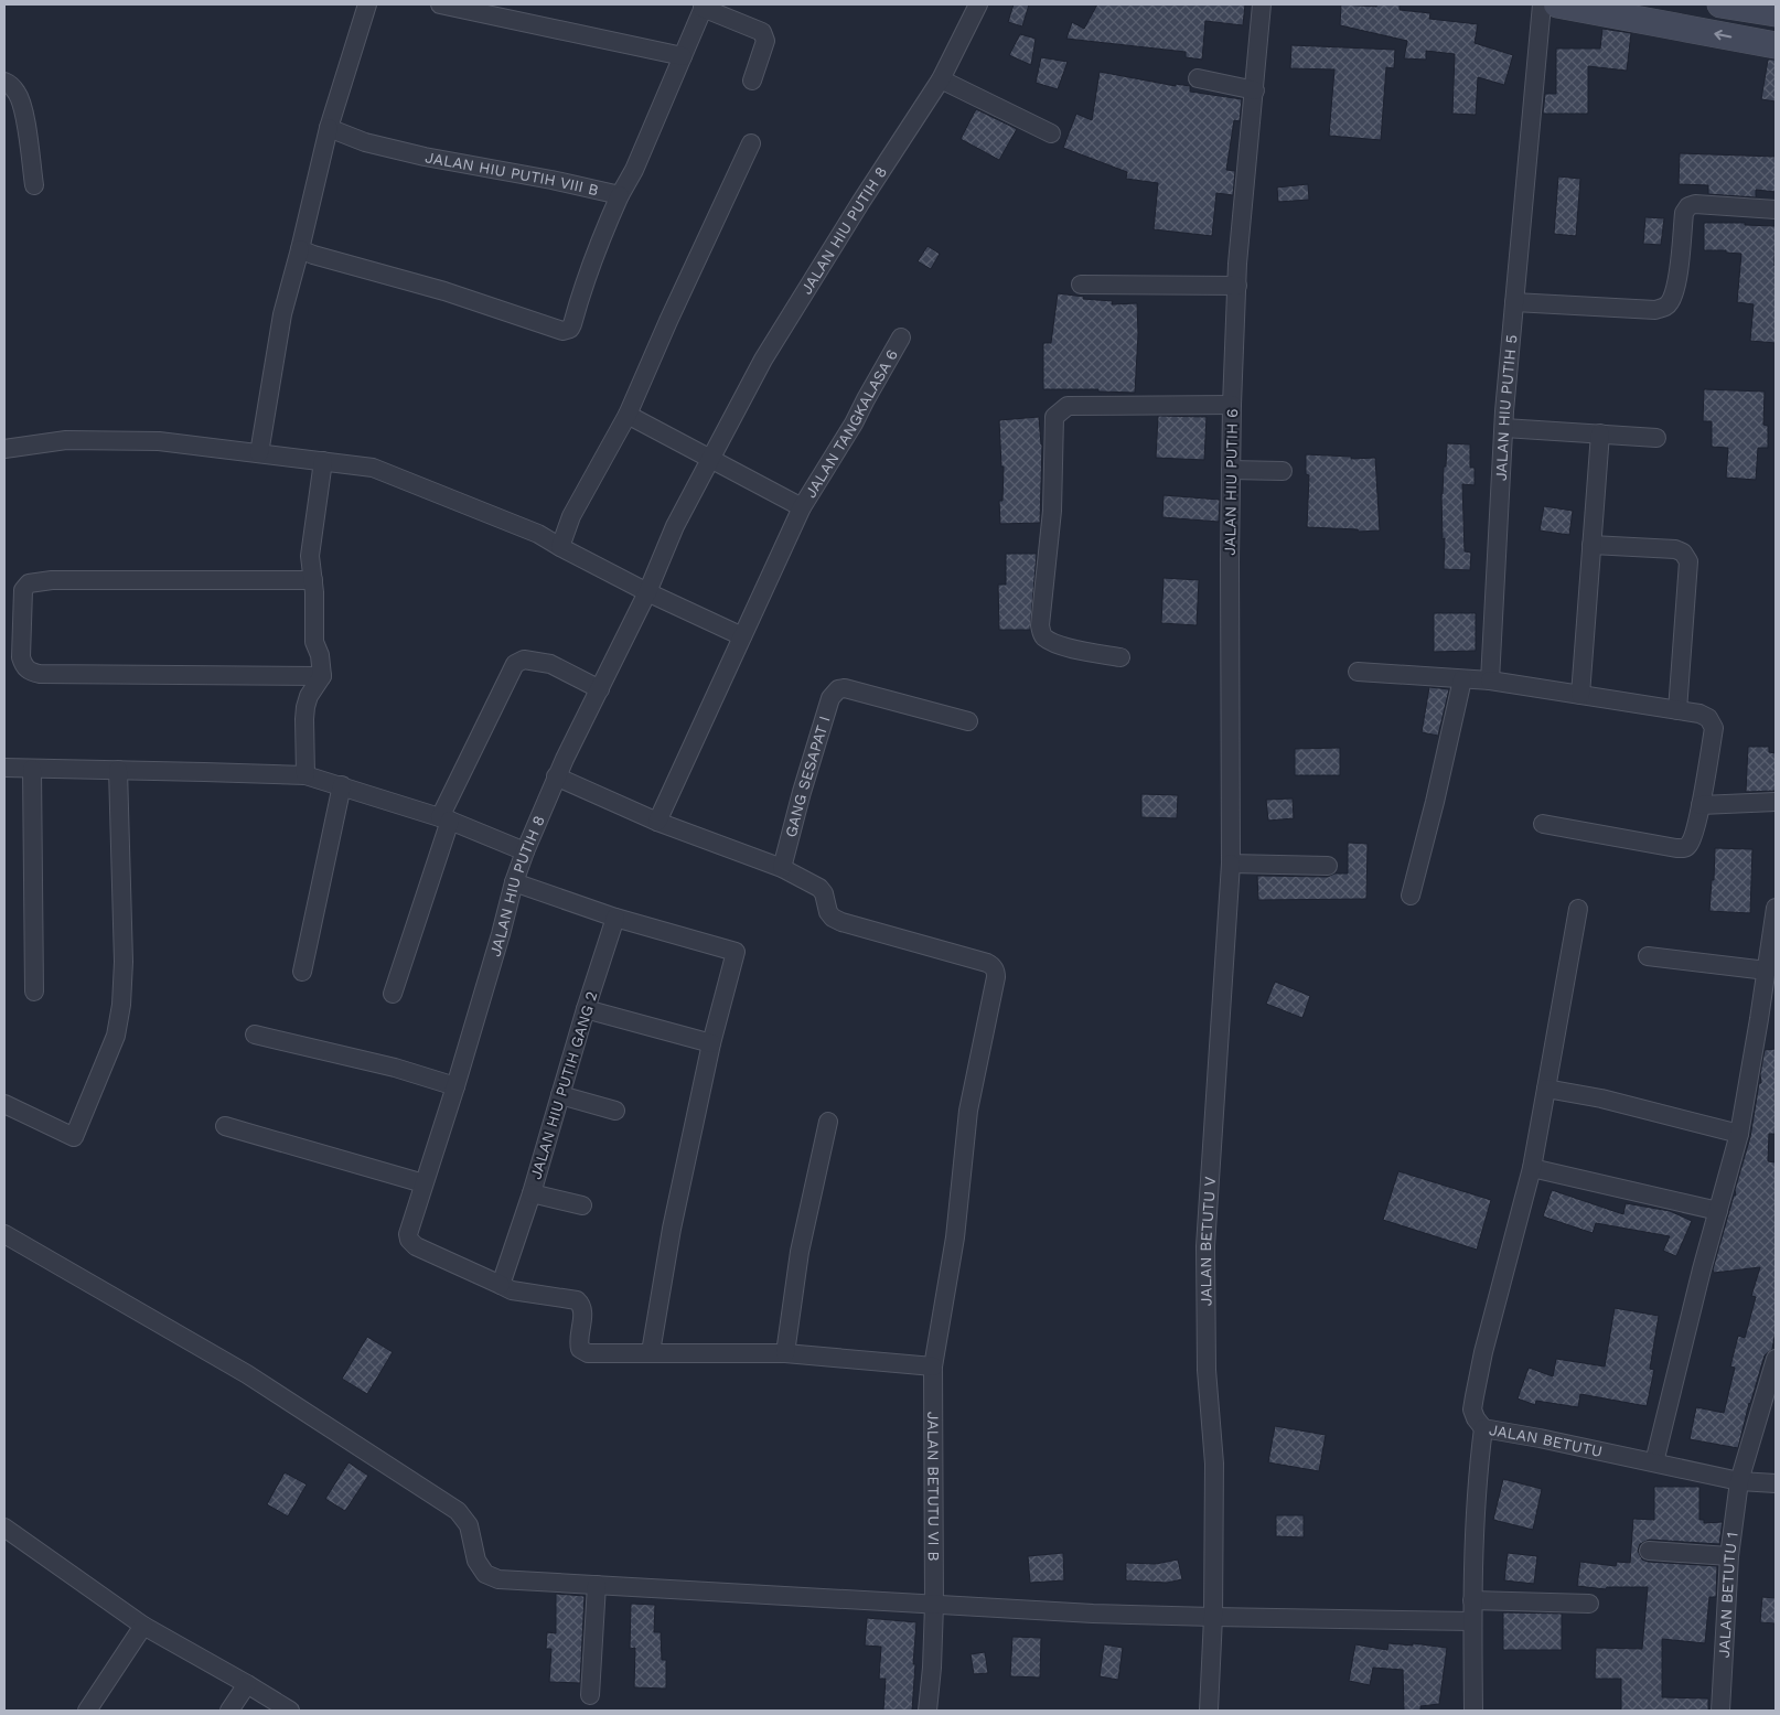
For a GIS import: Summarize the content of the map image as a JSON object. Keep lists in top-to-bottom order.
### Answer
{
  "streets": {
    "street": [
      "JALAN HIU PUTIH VIII B",
      "JALAN HIU PUTIH 8",
      "JALAN HIU PUTIH 5",
      "JALAN TANGKALASA 6",
      "JALAN HIU PUTIH 6",
      "GANG SESAPAT I",
      "JALAN HIU PUTIH GANG 2",
      "JALAN BETUTU V",
      "JALAN BETUTU",
      "JALAN BETUTU VI B",
      "JALAN BETUTU 1"
    ]
  },
  "crossings": [
    ["JALAN HIU PUTIH 8", "JALAN HIU PUTIH GANG 2"],
    ["JALAN HIU PUTIH 6", "JALAN BETUTU V"],
    ["GANG SESAPAT I", "JALAN BETUTU VI B"],
    ["JALAN BETUTU", "JALAN BETUTU 1"]
  ]
}
